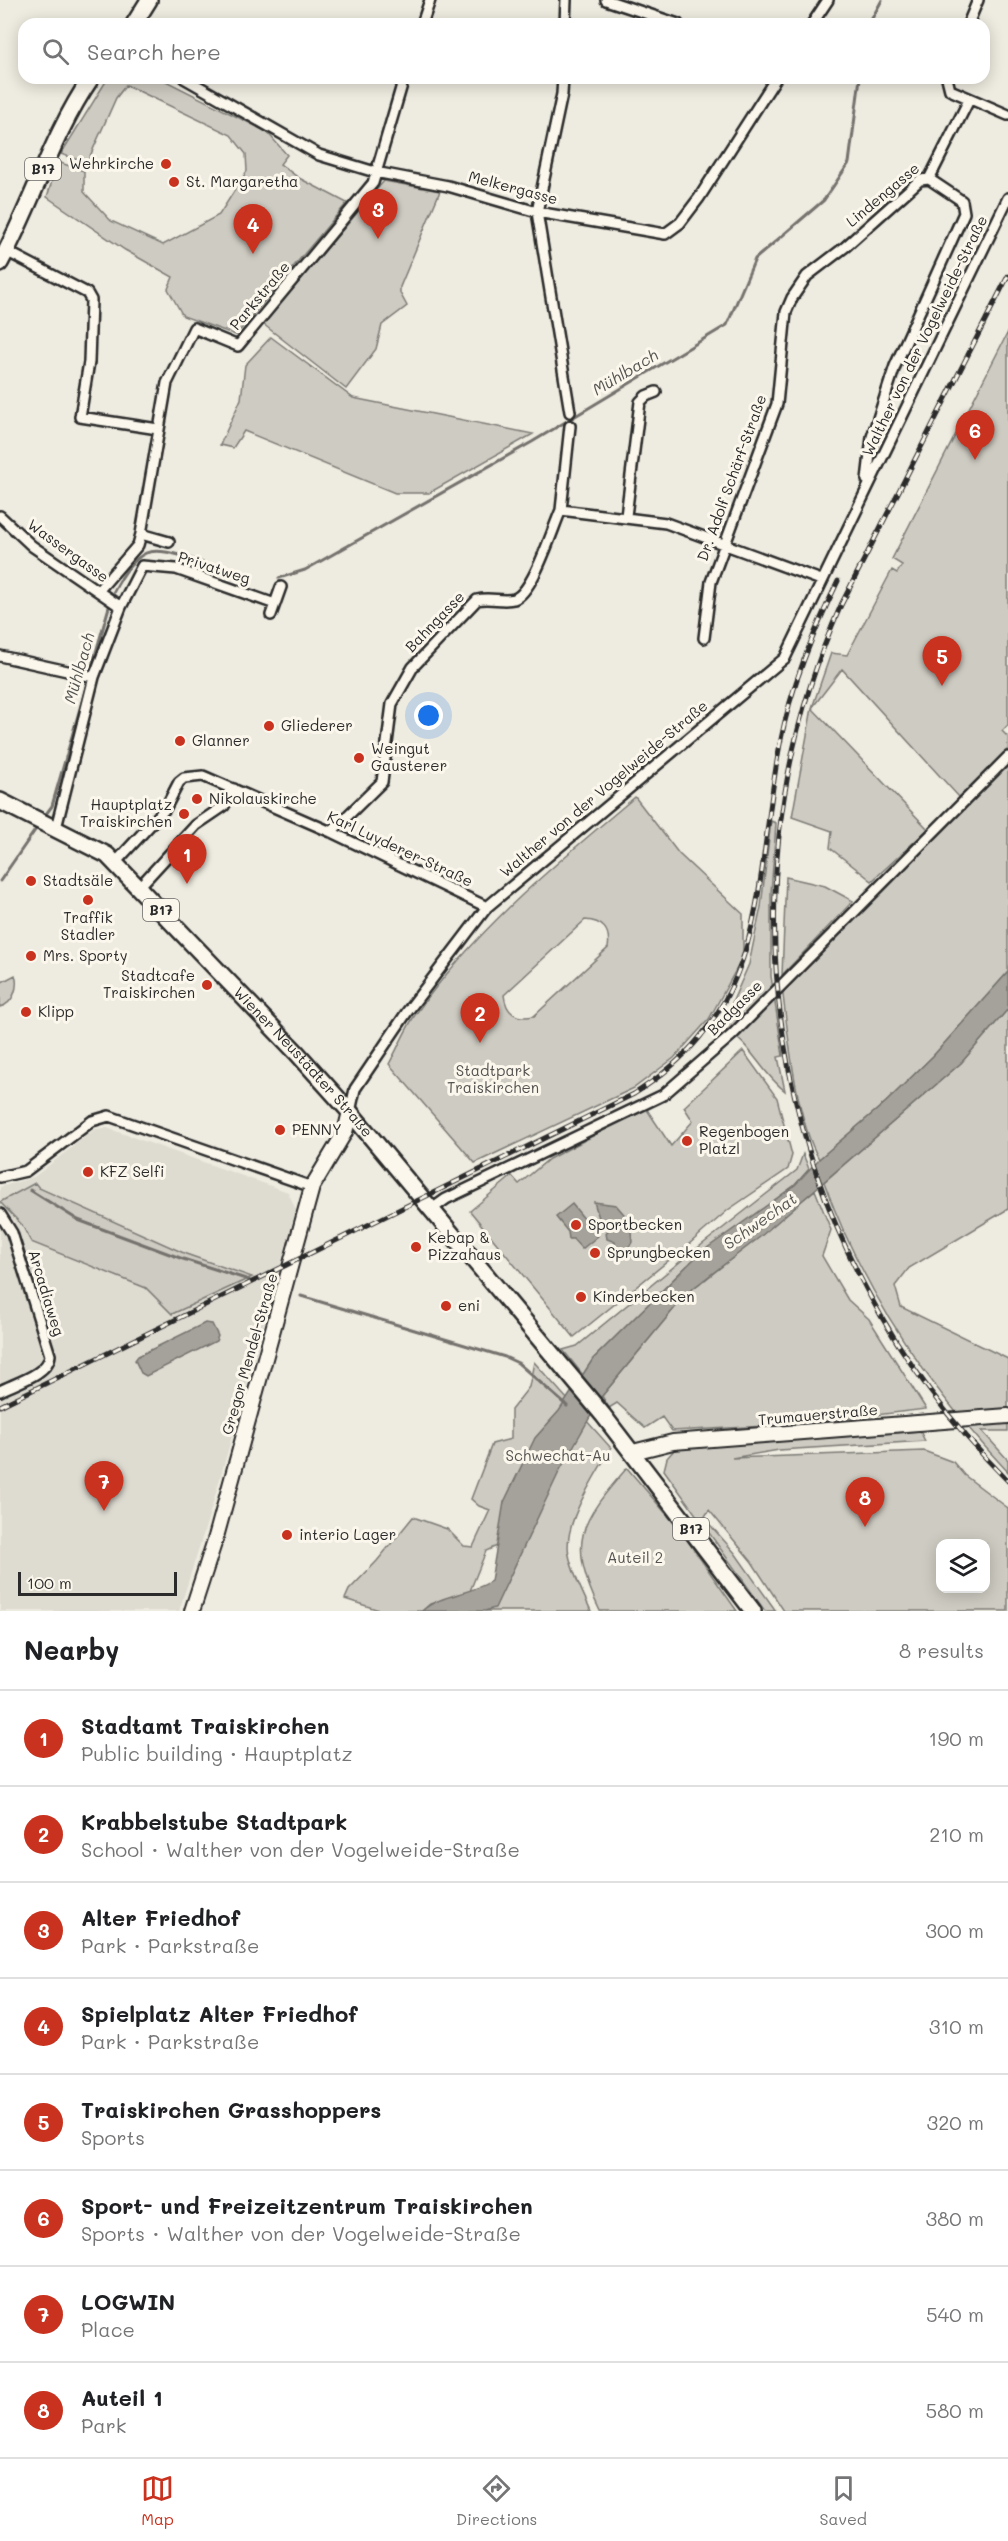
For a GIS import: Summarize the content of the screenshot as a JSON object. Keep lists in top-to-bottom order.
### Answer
{
  "streets": {
    "main road": ["B17", "Wiener Neustädter Straße"],
    "street": [
      "Melkergasse",
      "Lindengasse",
      "Parkstraße",
      "Walther von der Vogelweide-Straße",
      "Dr. Adolf Schärf-Straße",
      "Wassergasse",
      "Privatweg",
      "Bahngasse",
      "Karl Luyderer-Straße",
      "Badgasse",
      "Arcadiaweg",
      "Gregor Mendel-Straße",
      "Trumauerstraße"
    ]
  },
  "crossings": [
    ["B17", "Wiener Neustädter Straße"],
    ["B17", "Trumauerstraße"],
    ["Melkergasse", "Parkstraße"],
    ["Lindengasse", "Walther von der Vogelweide-Straße"],
    ["Lindengasse", "Dr. Adolf Schärf-Straße"],
    ["Walther von der Vogelweide-Straße", "Karl Luyderer-Straße"],
    ["Walther von der Vogelweide-Straße", "Wiener Neustädter Straße"],
    ["Walther von der Vogelweide-Straße", "Gregor Mendel-Straße"],
    ["Wassergasse", "Privatweg"],
    ["Bahngasse", "Karl Luyderer-Straße"],
    ["Karl Luyderer-Straße", "Wiener Neustädter Straße"],
    ["Badgasse", "Wiener Neustädter Straße"],
    ["Wiener Neustädter Straße", "Gregor Mendel-Straße"],
    ["Wiener Neustädter Straße", "Trumauerstraße"]
  ],
  "water": ["Mühlbach", "Schwechat"],
  "parks": ["Stadtpark Traiskirchen", "Schwechat-Au", "Auteil 2"],
  "places": [
    "Wehrkirche",
    "St. Margaretha",
    "Gliederer",
    "Glanner",
    "Weingut Gausterer",
    "Nikolauskirche",
    "Hauptplatz Traiskirchen",
    "Stadtsäle",
    "Traffik Stadler",
    "Mrs. Sporty",
    "Stadtcafe Traiskirchen",
    "Klipp",
    "PENNY",
    "Regenbogen Platzl",
    "KFZ Selfi",
    "Sportbecken",
    "Kebap & Pizzahaus",
    "Sprungbecken",
    "Kinderbecken",
    "eni",
    "interio Lager"
  ],
  "scale_bar": "100 m",
  "page": {
    "search": "Search here",
    "pins": [
      "3",
      "4",
      "6",
      "5",
      "1",
      "2",
      "7",
      "8"
    ],
    "scale": "100 m",
    "heading": ["Nearby", "8 results"],
    "list": [
      {
        "mark": "1",
        "name": "Stadtamt Traiskirchen",
        "note": "Public building · Hauptplatz",
        "value": "190 m"
      },
      {
        "mark": "2",
        "name": "Krabbelstube Stadtpark",
        "note": "School · Walther von der Vogelweide-Straße",
        "value": "210 m"
      },
      {
        "mark": "3",
        "name": "Alter Friedhof",
        "note": "Park · Parkstraße",
        "value": "300 m"
      },
      {
        "mark": "4",
        "name": "Spielplatz Alter Friedhof",
        "note": "Park · Parkstraße",
        "value": "310 m"
      },
      {
        "mark": "5",
        "name": "Traiskirchen Grasshoppers",
        "note": "Sports",
        "value": "320 m"
      },
      {
        "mark": "6",
        "name": "Sport- und Freizeitzentrum Traiskirchen",
        "note": "Sports · Walther von der Vogelweide-Straße",
        "value": "380 m"
      },
      {
        "mark": "7",
        "name": "LOGWIN",
        "note": "Place",
        "value": "540 m"
      },
      {
        "mark": "8",
        "name": "Auteil 1",
        "note": "Park",
        "value": "580 m"
      }
    ],
    "nav": ["Map", "Directions", "Saved"]
  }
}
